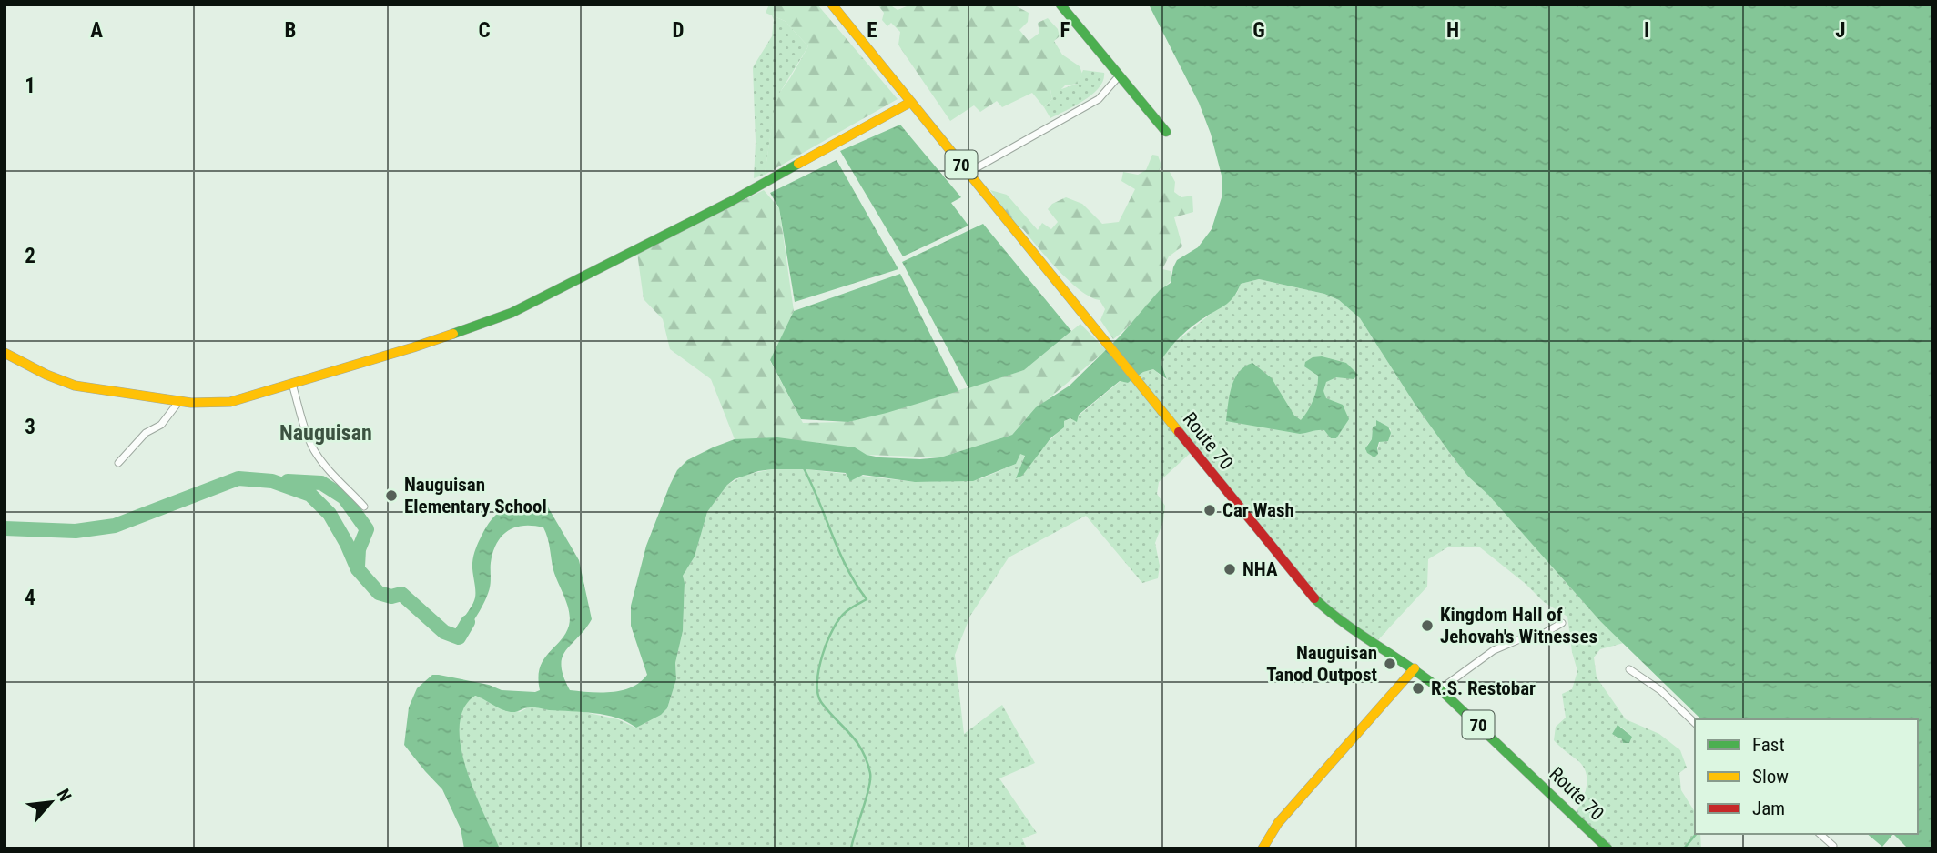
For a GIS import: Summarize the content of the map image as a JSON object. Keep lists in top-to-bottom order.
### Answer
{
  "streets": {
    "main road": ["70", "Route 70"]
  },
  "districts": ["Nauguisan"],
  "places": [
    "Nauguisan Elementary School",
    "Car Wash",
    "NHA",
    "Kingdom Hall of Jehovah's Witnesses",
    "Nauguisan Tanod Outpost",
    "R.S. Restobar"
  ],
  "legend": ["Fast", "Slow", "Jam"],
  "north": "top right",
  "grid": {
    "columns": [
      "A",
      "B",
      "C",
      "D",
      "E",
      "F",
      "G",
      "H",
      "I",
      "J"
    ],
    "rows": [
      "1",
      "2",
      "3",
      "4"
    ]
  }
}
